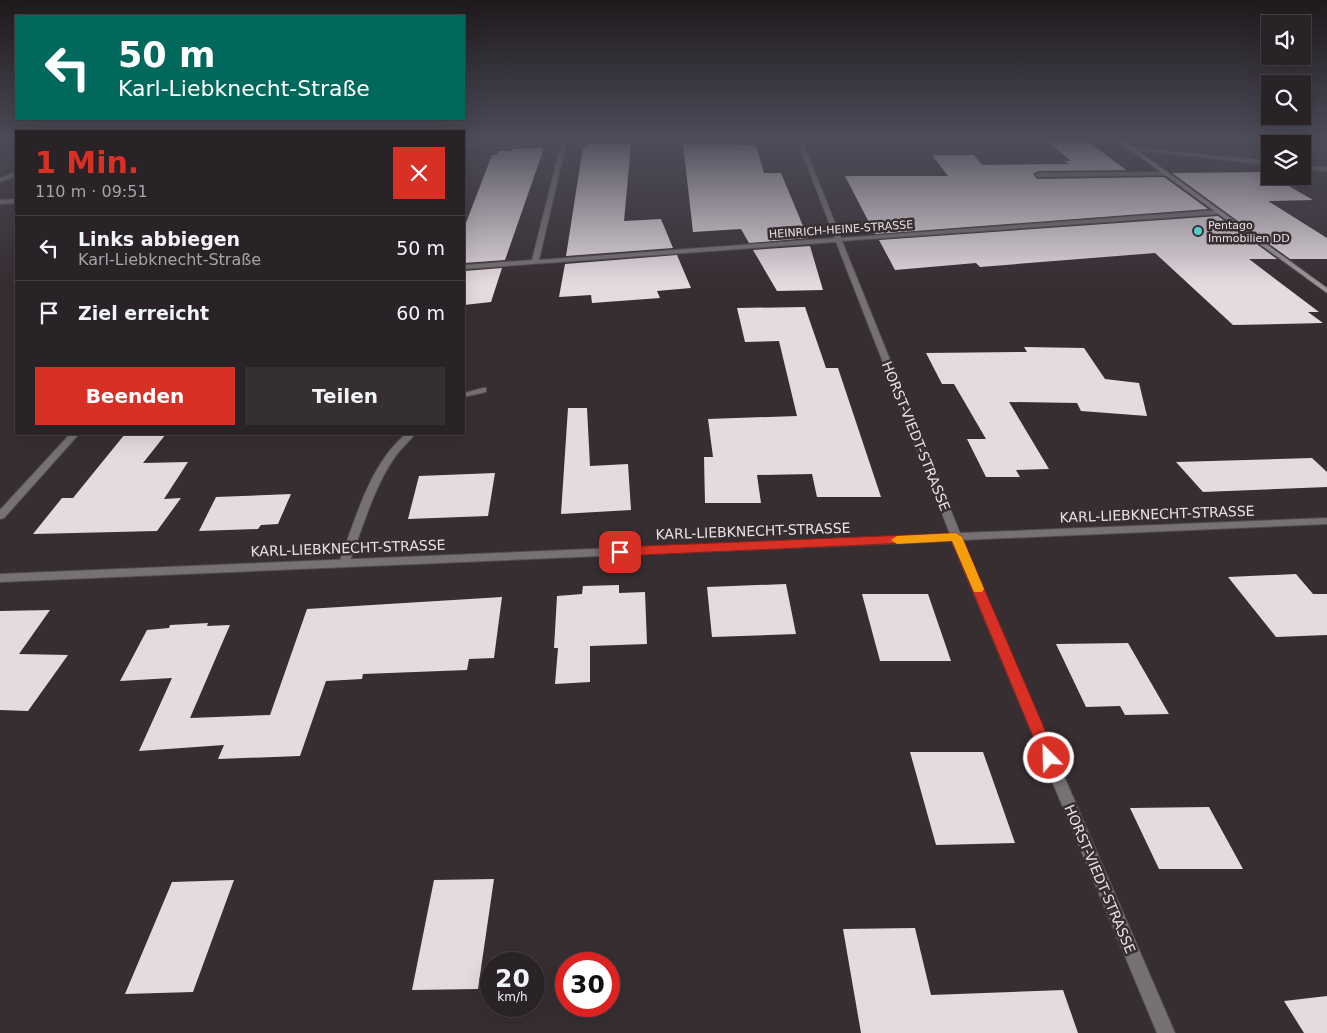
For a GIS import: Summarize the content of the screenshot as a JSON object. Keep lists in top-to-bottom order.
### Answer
{
  "streets": {
    "street": ["HEINRICH-HEINE-STRASSE", "HORST-VIEDT-STRASSE", "KARL-LIEBKNECHT-STRASSE"]
  },
  "crossings": [
    ["HEINRICH-HEINE-STRASSE", "HORST-VIEDT-STRASSE"],
    ["HORST-VIEDT-STRASSE", "KARL-LIEBKNECHT-STRASSE"]
  ],
  "places": ["Pentago Immobilien DD"],
  "page": {
    "turn": ["50 m", "Karl-Liebknecht-Straße"],
    "heading": ["1 Min.", "110 m · 09:51"],
    "list": [
      {
        "name": "Links abbiegen",
        "note": "Karl-Liebknecht-Straße",
        "value": "50 m"
      },
      {
        "name": "Ziel erreicht",
        "value": "60 m"
      }
    ],
    "buttons": ["Beenden", "Teilen"],
    "speed": "20 km/h",
    "limit": "30"
  }
}
